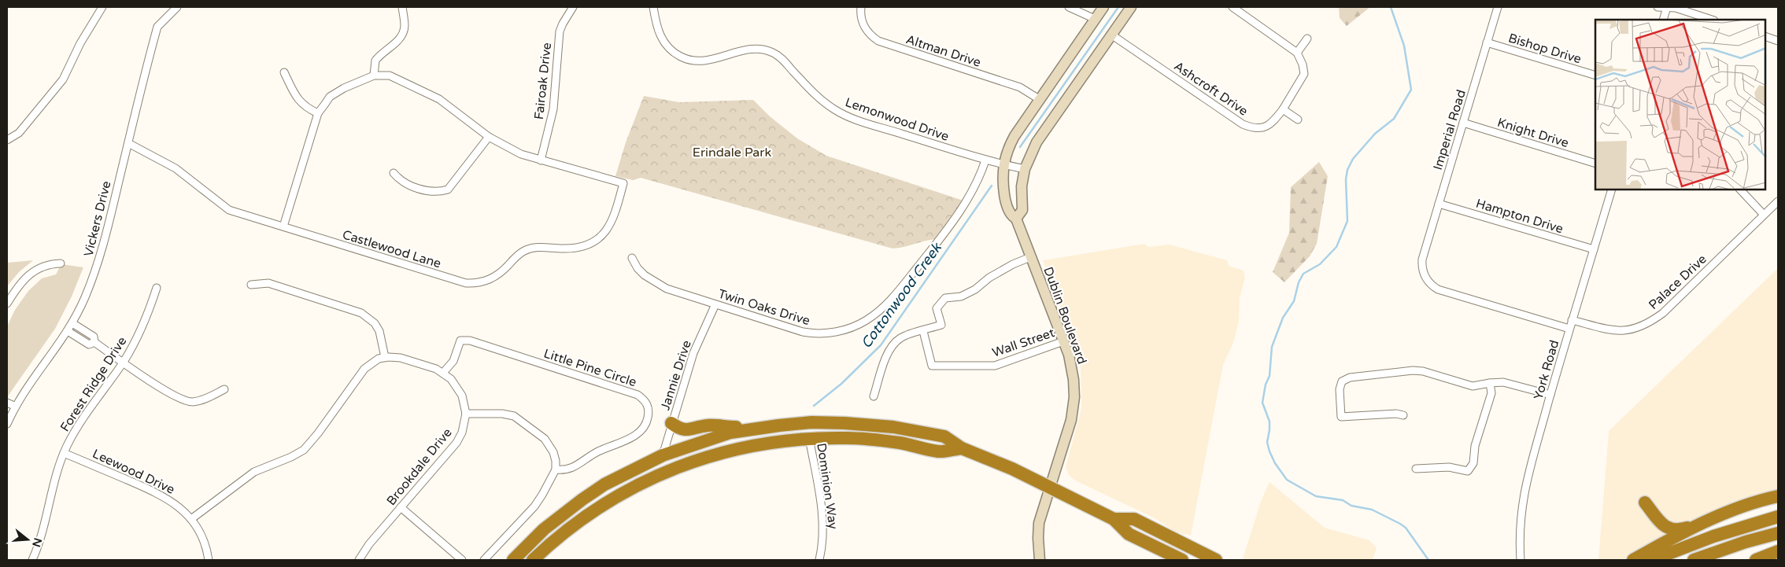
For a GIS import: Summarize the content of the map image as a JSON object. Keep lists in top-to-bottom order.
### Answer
{
  "streets": {
    "main road": ["Dublin Boulevard"],
    "street": [
      "Bishop Drive",
      "Altman Drive",
      "Fairoak Drive",
      "Ashcroft Drive",
      "Lemonwood Drive",
      "Imperial Road",
      "Knight Drive",
      "Hampton Drive",
      "Vickers Drive",
      "Castlewood Lane",
      "Palace Drive",
      "Twin Oaks Drive",
      "Wall Street",
      "Little Pine Circle",
      "York Road",
      "Jannie Drive",
      "Forest Ridge Drive",
      "Brookdale Drive",
      "Leewood Drive",
      "Dominion Way"
    ]
  },
  "crossings": [
    ["Bishop Drive", "Imperial Road"],
    ["Altman Drive", "Dublin Boulevard"],
    ["Fairoak Drive", "Castlewood Lane"],
    ["Lemonwood Drive", "Twin Oaks Drive"],
    ["Lemonwood Drive", "Dublin Boulevard"],
    ["Imperial Road", "Knight Drive"],
    ["Imperial Road", "Hampton Drive"],
    ["Imperial Road", "York Road"],
    ["Hampton Drive", "York Road"],
    ["Vickers Drive", "Castlewood Lane"],
    ["Palace Drive", "York Road"],
    ["Twin Oaks Drive", "Jannie Drive"],
    ["Dublin Boulevard", "Wall Street"],
    ["Little Pine Circle", "Brookdale Drive"],
    ["Forest Ridge Drive", "Leewood Drive"]
  ],
  "water": ["Cottonwood Creek"],
  "parks": ["Erindale Park"],
  "north": "right"
}
